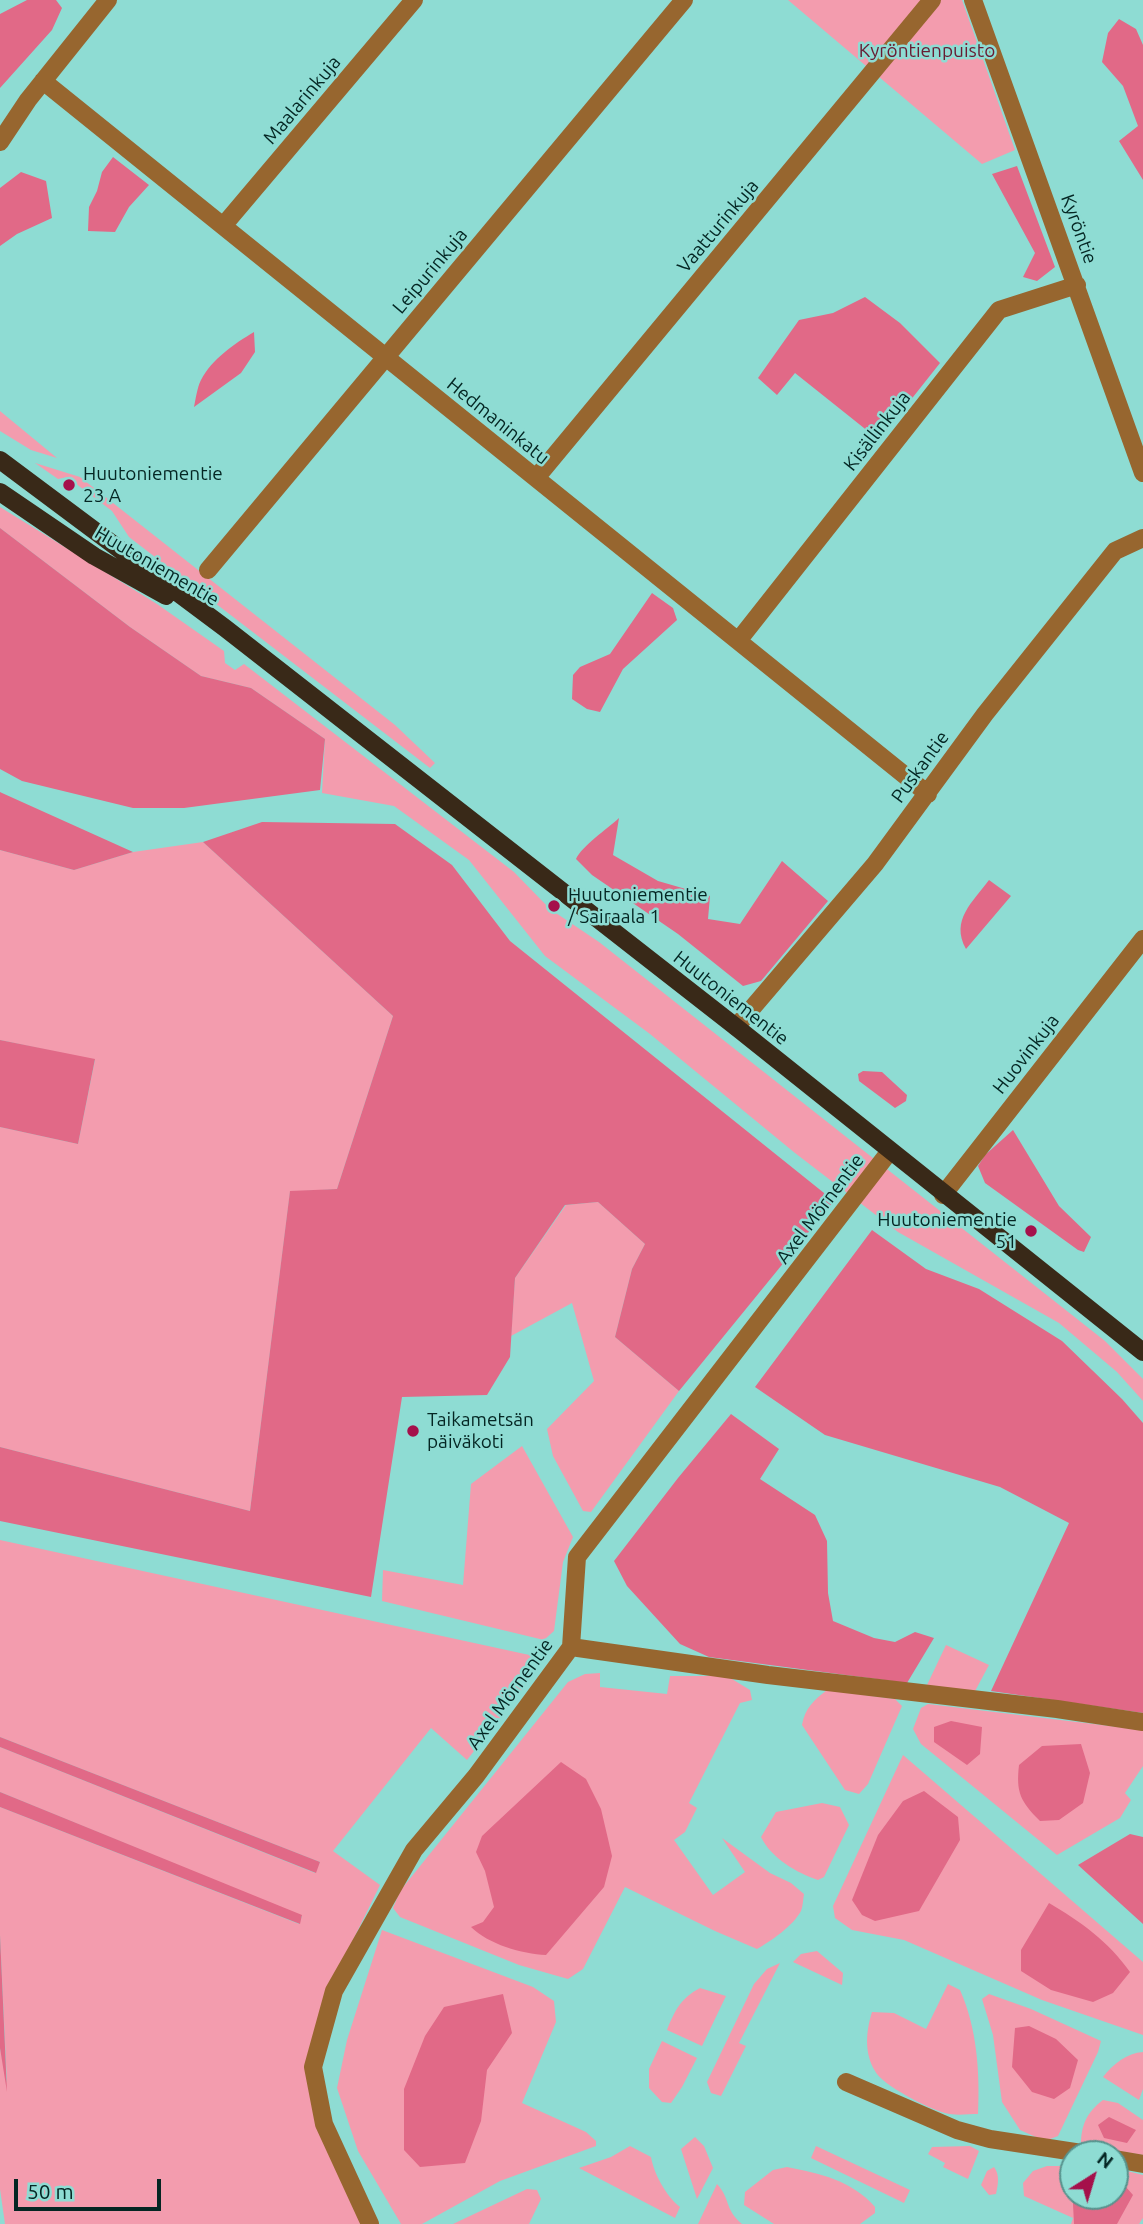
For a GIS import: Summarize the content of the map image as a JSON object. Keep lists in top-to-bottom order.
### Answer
{
  "streets": {
    "main road": ["Huutoniementie"],
    "street": [
      "Maalarinkuja",
      "Vaatturinkuja",
      "Kyröntie",
      "Leipurinkuja",
      "Hedmaninkatu",
      "Kisällinkuja",
      "Puskantie",
      "Huovinkuja",
      "Axel Mörnentie"
    ]
  },
  "crossings": [
    ["Maalarinkuja", "Hedmaninkatu"],
    ["Vaatturinkuja", "Hedmaninkatu"],
    ["Kyröntie", "Kisällinkuja"],
    ["Leipurinkuja", "Hedmaninkatu"],
    ["Hedmaninkatu", "Kisällinkuja"],
    ["Hedmaninkatu", "Puskantie"],
    ["Huutoniementie", "Puskantie"],
    ["Huutoniementie", "Huovinkuja"],
    ["Huutoniementie", "Axel Mörnentie"]
  ],
  "parks": ["Kyröntienpuisto"],
  "places": [
    "Huutoniementie 23 A",
    "Huutoniementie / Sairaala 1",
    "Huutoniementie 51",
    "Taikametsän päiväkoti"
  ],
  "scale_bar": "50 m",
  "north": "top right"
}
